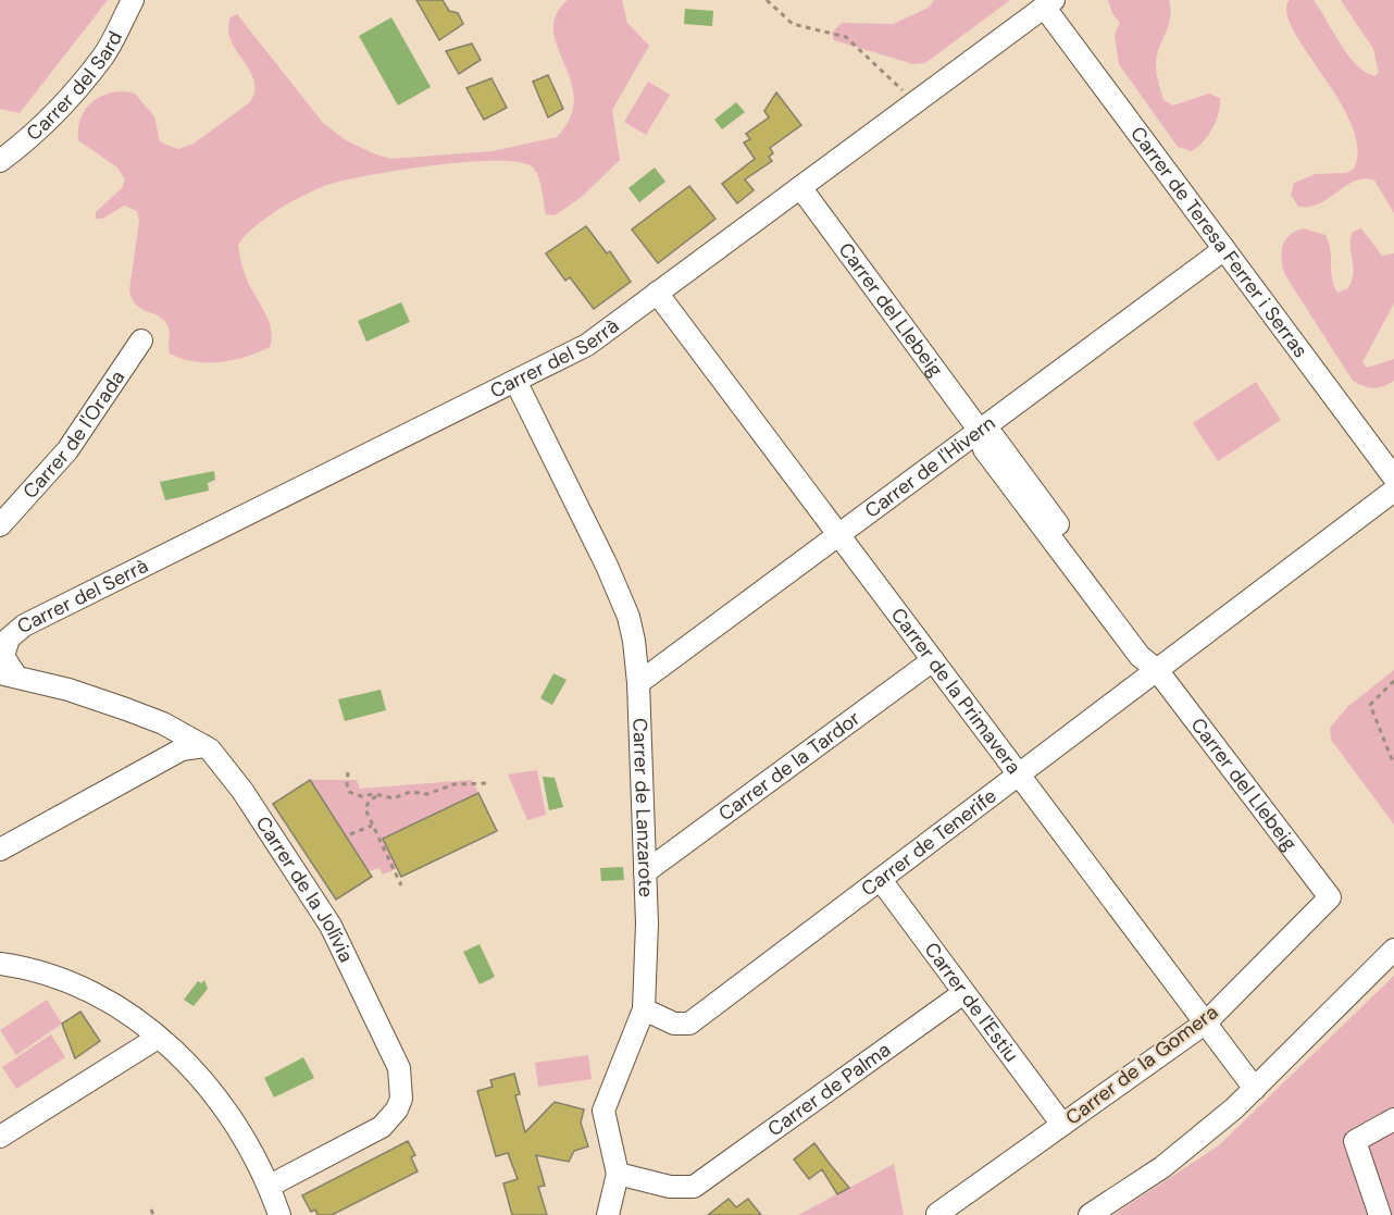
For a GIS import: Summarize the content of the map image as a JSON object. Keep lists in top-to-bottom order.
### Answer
{
  "streets": {
    "street": [
      "Carrer del Sard",
      "Carrer de Teresa Ferrer i Serras",
      "Carrer del Llebeig",
      "Carrer del Serrà",
      "Carrer de l'Orada",
      "Carrer de l'Hivern",
      "Carrer de la Primavera",
      "Carrer de la Tardor",
      "Carrer de Lanzarote",
      "Carrer de Tenerife",
      "Carrer de la Jolívia",
      "Carrer de l'Estiu",
      "Carrer de la Gomera",
      "Carrer de Palma"
    ]
  },
  "crossings": [
    ["Carrer de Teresa Ferrer i Serras", "Carrer del Serrà"],
    ["Carrer de Teresa Ferrer i Serras", "Carrer de l'Hivern"],
    ["Carrer del Llebeig", "Carrer del Serrà"],
    ["Carrer del Llebeig", "Carrer de l'Hivern"],
    ["Carrer del Llebeig", "Carrer de Tenerife"],
    ["Carrer del Llebeig", "Carrer de la Gomera"],
    ["Carrer del Serrà", "Carrer de la Primavera"],
    ["Carrer del Serrà", "Carrer de Lanzarote"],
    ["Carrer del Serrà", "Carrer de la Jolívia"],
    ["Carrer de l'Hivern", "Carrer de la Primavera"],
    ["Carrer de l'Hivern", "Carrer de Lanzarote"],
    ["Carrer de la Primavera", "Carrer de la Tardor"],
    ["Carrer de la Primavera", "Carrer de Tenerife"],
    ["Carrer de la Primavera", "Carrer de la Gomera"],
    ["Carrer de la Tardor", "Carrer de Lanzarote"],
    ["Carrer de Lanzarote", "Carrer de Tenerife"],
    ["Carrer de Lanzarote", "Carrer de Palma"],
    ["Carrer de Tenerife", "Carrer de l'Estiu"],
    ["Carrer de l'Estiu", "Carrer de la Gomera"],
    ["Carrer de l'Estiu", "Carrer de Palma"]
  ]
}
